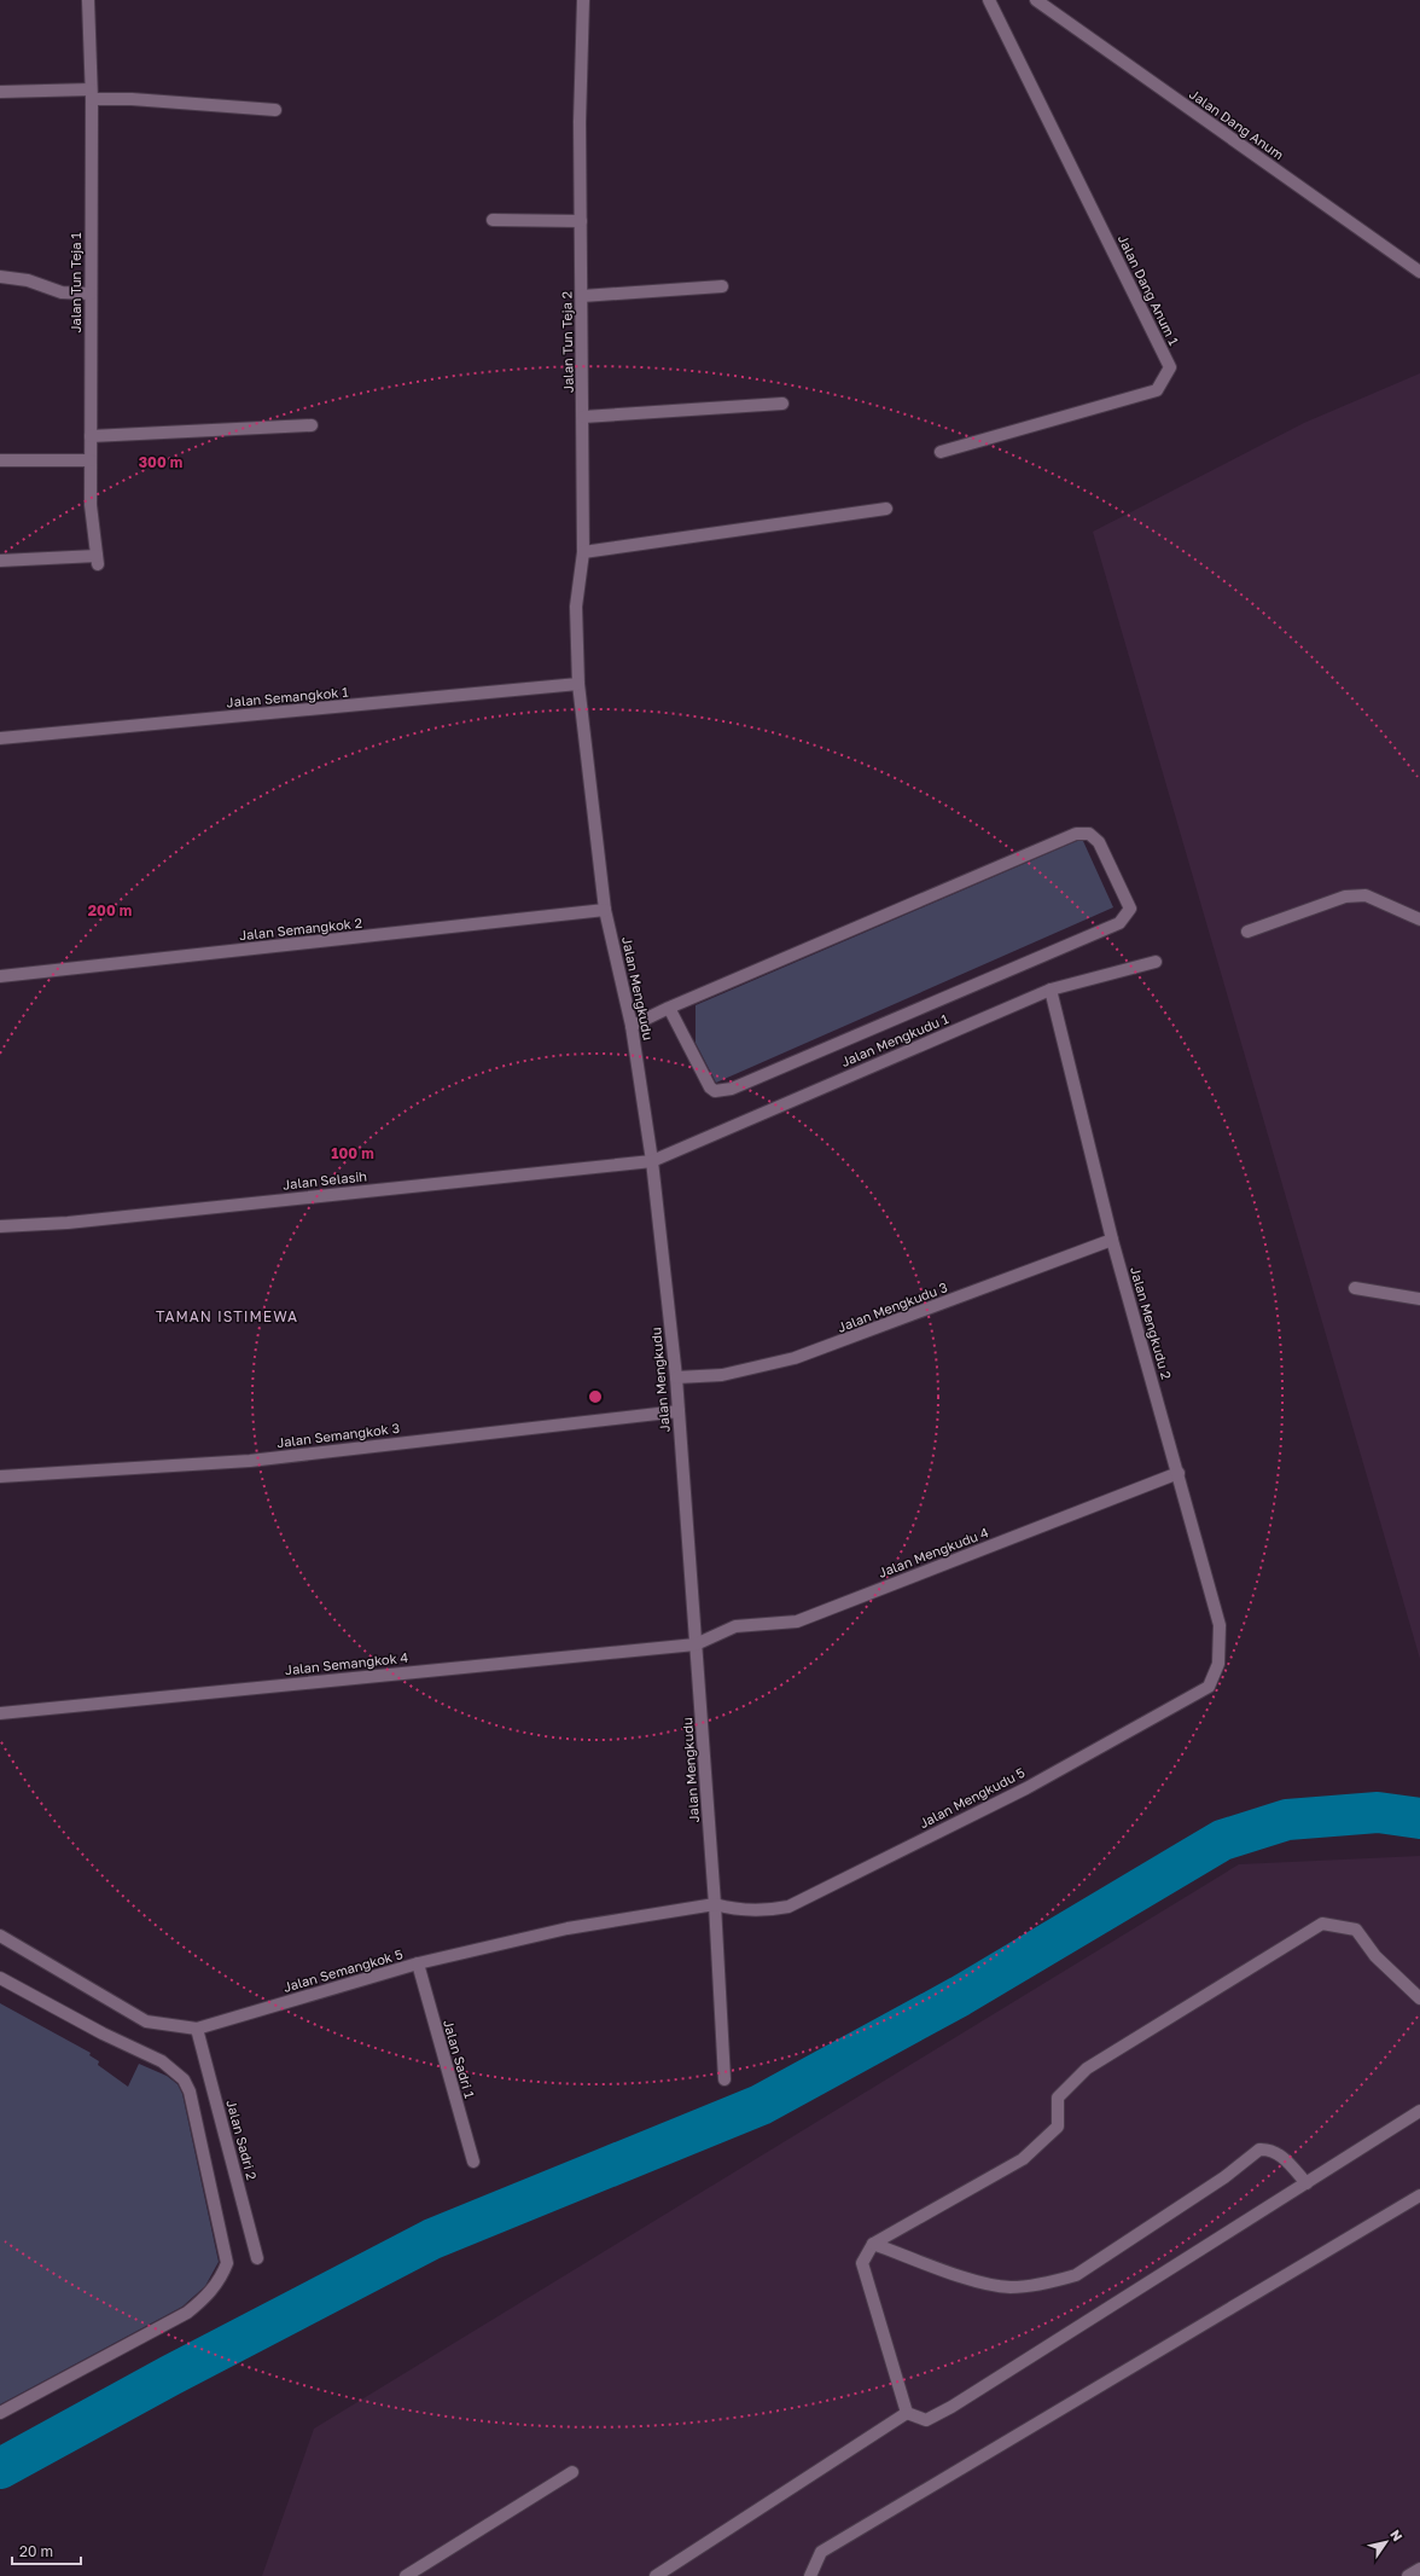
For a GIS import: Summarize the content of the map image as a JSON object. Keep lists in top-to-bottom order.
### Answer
{
  "streets": {
    "street": [
      "Jalan Dang Anum",
      "Jalan Tun Teja 1",
      "Jalan Dang Anum 1",
      "Jalan Tun Teja 2",
      "Jalan Semangkok 1",
      "Jalan Semangkok 2",
      "Jalan Mengkudu",
      "Jalan Mengkudu 1",
      "Jalan Selasih",
      "Jalan Mengkudu 3",
      "Jalan Mengkudu 2",
      "Jalan Semangkok 3",
      "Jalan Mengkudu 4",
      "Jalan Semangkok 4",
      "Jalan Mengkudu 5",
      "Jalan Semangkok 5",
      "Jalan Sadri 1",
      "Jalan Sadri 2"
    ]
  },
  "crossings": [
    ["Jalan Tun Teja 2", "Jalan Semangkok 1"],
    ["Jalan Tun Teja 2", "Jalan Mengkudu"],
    ["Jalan Semangkok 1", "Jalan Mengkudu"],
    ["Jalan Semangkok 2", "Jalan Mengkudu"],
    ["Jalan Mengkudu", "Jalan Mengkudu 1"],
    ["Jalan Mengkudu", "Jalan Selasih"],
    ["Jalan Mengkudu", "Jalan Mengkudu 3"],
    ["Jalan Mengkudu", "Jalan Semangkok 3"],
    ["Jalan Mengkudu", "Jalan Mengkudu 4"],
    ["Jalan Mengkudu", "Jalan Semangkok 4"],
    ["Jalan Mengkudu", "Jalan Mengkudu 5"],
    ["Jalan Mengkudu", "Jalan Semangkok 5"],
    ["Jalan Mengkudu 1", "Jalan Selasih"],
    ["Jalan Mengkudu 1", "Jalan Mengkudu 2"],
    ["Jalan Mengkudu 3", "Jalan Mengkudu 2"],
    ["Jalan Mengkudu 2", "Jalan Mengkudu 4"],
    ["Jalan Mengkudu 2", "Jalan Mengkudu 5"],
    ["Jalan Mengkudu 4", "Jalan Semangkok 4"],
    ["Jalan Mengkudu 5", "Jalan Semangkok 5"],
    ["Jalan Semangkok 5", "Jalan Sadri 1"],
    ["Jalan Semangkok 5", "Jalan Sadri 2"]
  ],
  "districts": ["TAMAN ISTIMEWA"],
  "scale_bar": "20 m",
  "north": "top right",
  "rings": ["300 m", "200 m", "100 m"]
}
